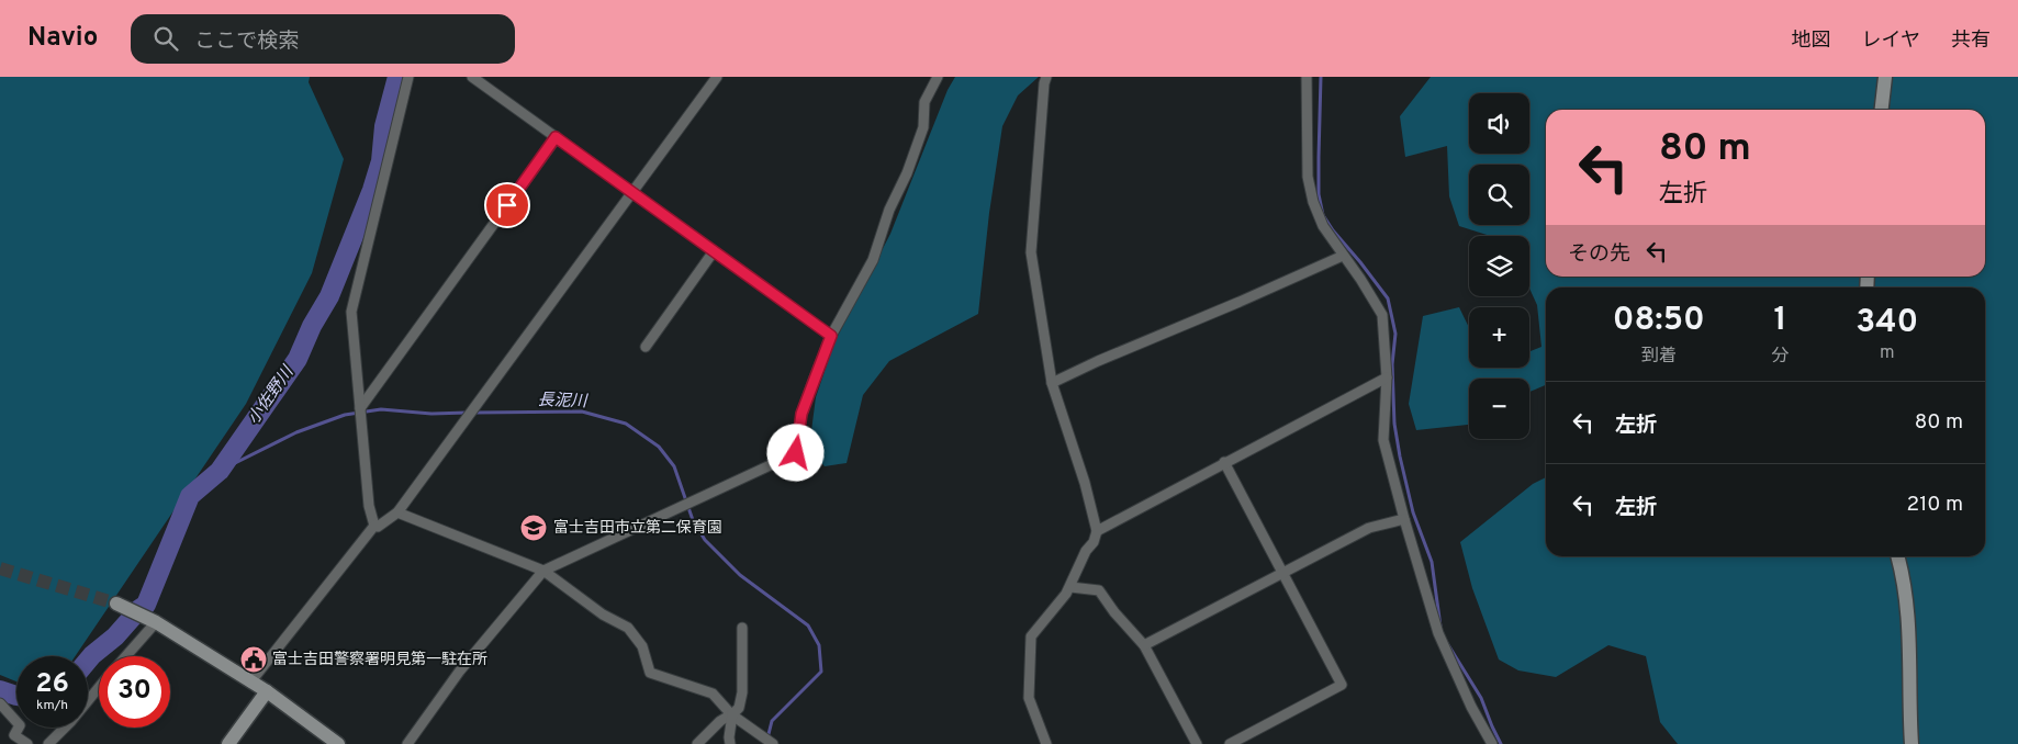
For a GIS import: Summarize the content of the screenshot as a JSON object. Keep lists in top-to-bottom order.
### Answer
{
  "water": ["小佐野川", "長泥川"],
  "places": {
    "school or university": ["富士吉田市立第二保育園"],
    "public building": ["富士吉田警察署明見第一駐在所"]
  },
  "page": {
    "header": "Navio",
    "search": "ここで検索",
    "nav": ["地図", "レイヤ", "共有"],
    "map_buttons": ["+", "−"],
    "turn": ["80 m", "左折"],
    "then": "その先",
    "eta": [
      "08:50",
      "到着",
      "1",
      "分",
      "340",
      "m"
    ],
    "list": [
      {
        "name": "左折",
        "value": "80 m"
      },
      {
        "name": "左折",
        "value": "210 m"
      }
    ],
    "speed": "26 km/h",
    "limit": "30"
  }
}
